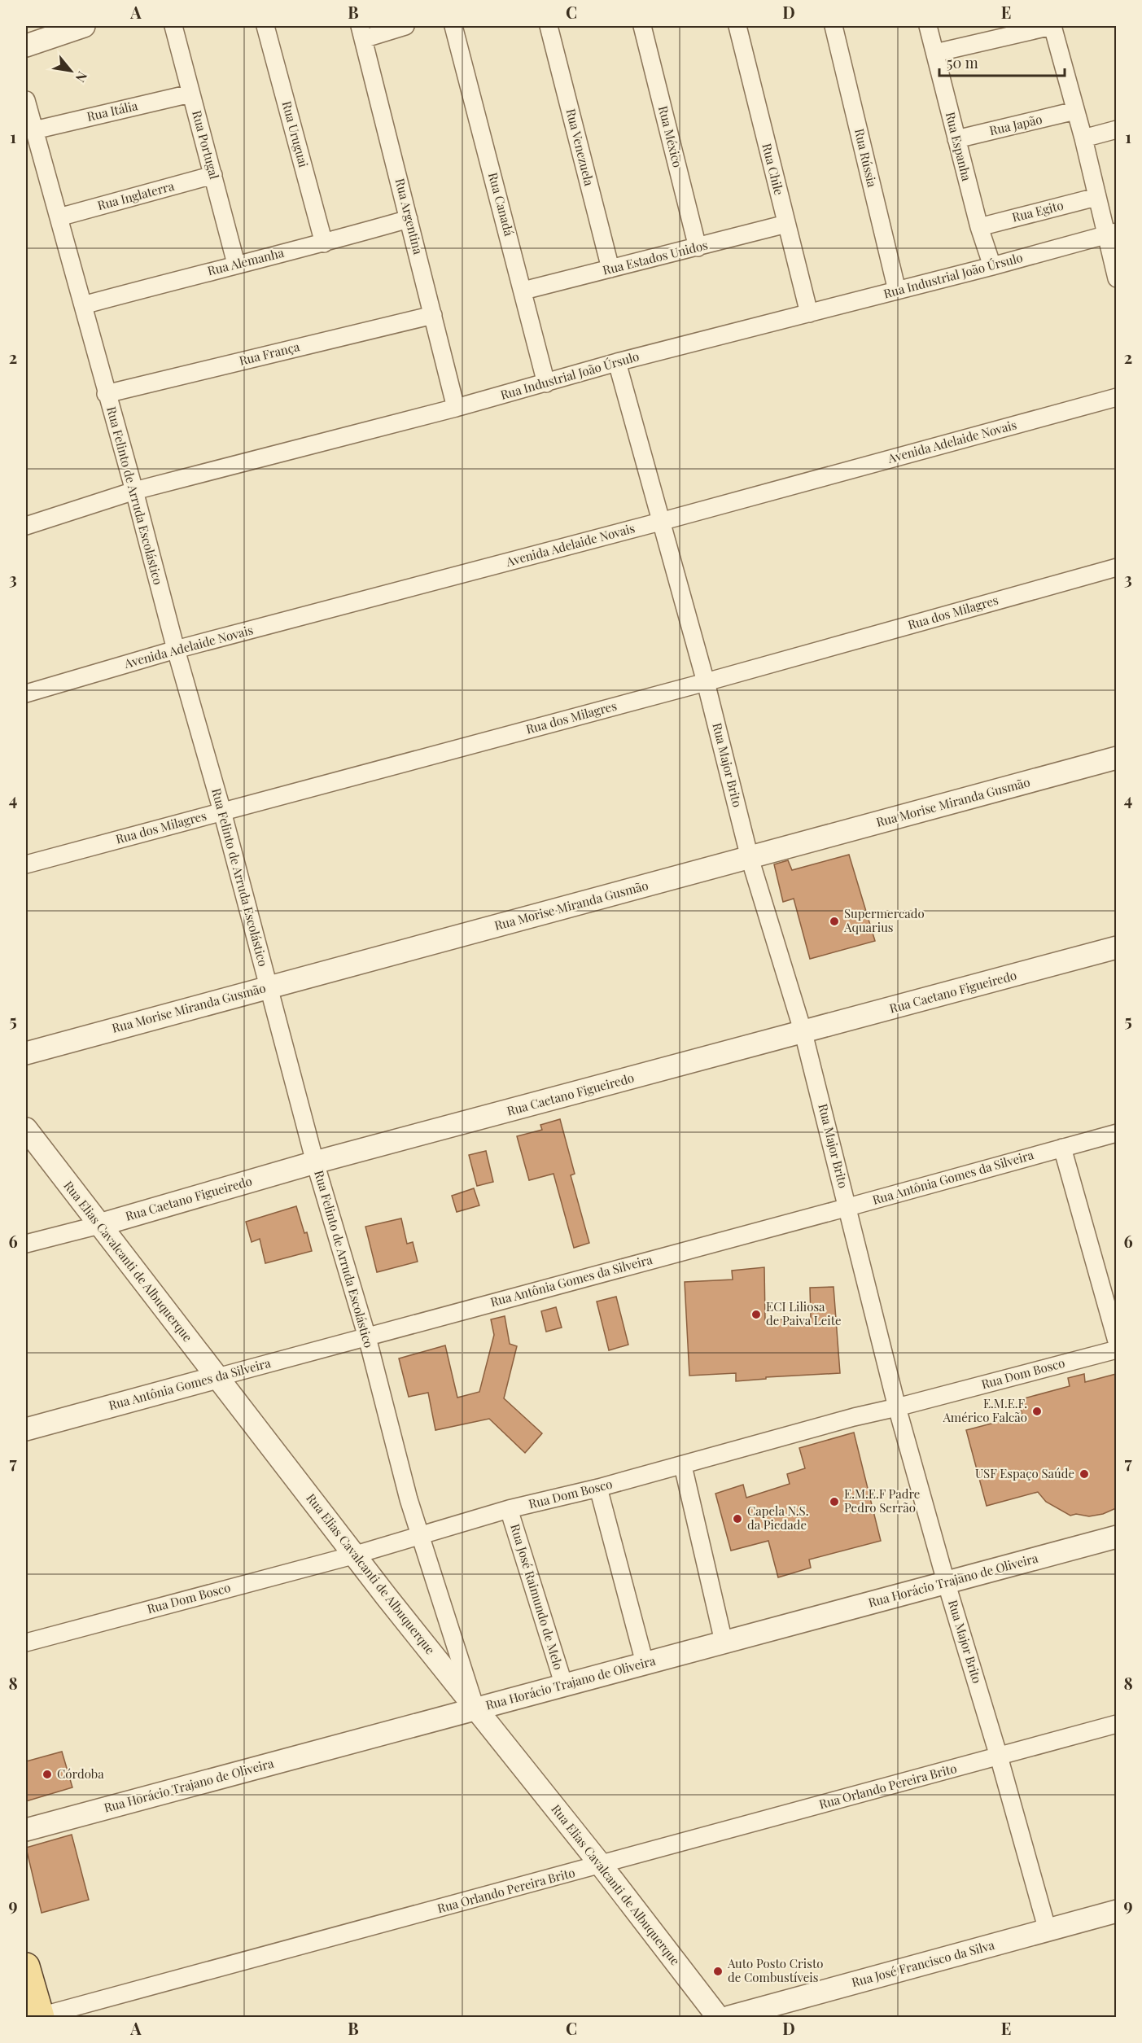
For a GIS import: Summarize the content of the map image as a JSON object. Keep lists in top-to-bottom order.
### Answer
{
  "streets": {
    "street": [
      "Rua Itália",
      "Rua Japão",
      "Rua Uruguai",
      "Rua México",
      "Rua Portugal",
      "Rua Espanha",
      "Rua Venezuela",
      "Rua Rússia",
      "Rua Chile",
      "Rua Inglaterra",
      "Rua Canadá",
      "Rua Egito",
      "Rua Argentina",
      "Rua Estados Unidos",
      "Rua Alemanha",
      "Rua Industrial João Úrsulo",
      "Rua França",
      "Avenida Adelaide Novais",
      "Rua Felinto de Arruda Escolástico",
      "Rua dos Milagres",
      "Rua Major Brito",
      "Rua Morise Miranda Gusmão",
      "Rua Caetano Figueiredo",
      "Rua Antônia Gomes da Silveira",
      "Rua Elias Cavalcanti de Albuquerque",
      "Rua Dom Bosco",
      "Rua Horácio Trajano de Oliveira",
      "Rua José Raimundo de Melo",
      "Rua Orlando Pereira Brito",
      "Rua José Francisco da Silva"
    ]
  },
  "crossings": [
    ["Rua Itália", "Rua Portugal"],
    ["Rua Itália", "Rua Felinto de Arruda Escolástico"],
    ["Rua Japão", "Rua Espanha"],
    ["Rua Uruguai", "Rua Alemanha"],
    ["Rua México", "Rua Estados Unidos"],
    ["Rua Portugal", "Rua Inglaterra"],
    ["Rua Portugal", "Rua Alemanha"],
    ["Rua Espanha", "Rua Egito"],
    ["Rua Espanha", "Rua Industrial João Úrsulo"],
    ["Rua Venezuela", "Rua Estados Unidos"],
    ["Rua Rússia", "Rua Industrial João Úrsulo"],
    ["Rua Chile", "Rua Estados Unidos"],
    ["Rua Chile", "Rua Industrial João Úrsulo"],
    ["Rua Inglaterra", "Rua Felinto de Arruda Escolástico"],
    ["Rua Canadá", "Rua Estados Unidos"],
    ["Rua Canadá", "Rua Industrial João Úrsulo"],
    ["Rua Argentina", "Rua Alemanha"],
    ["Rua Argentina", "Rua Industrial João Úrsulo"],
    ["Rua Argentina", "Rua França"],
    ["Rua Alemanha", "Rua Felinto de Arruda Escolástico"],
    ["Rua Industrial João Úrsulo", "Rua Felinto de Arruda Escolástico"],
    ["Rua Industrial João Úrsulo", "Rua Major Brito"],
    ["Rua França", "Rua Felinto de Arruda Escolástico"],
    ["Avenida Adelaide Novais", "Rua Felinto de Arruda Escolástico"],
    ["Avenida Adelaide Novais", "Rua Major Brito"],
    ["Rua Felinto de Arruda Escolástico", "Rua dos Milagres"],
    ["Rua Felinto de Arruda Escolástico", "Rua Morise Miranda Gusmão"],
    ["Rua Felinto de Arruda Escolástico", "Rua Caetano Figueiredo"],
    ["Rua Felinto de Arruda Escolástico", "Rua Antônia Gomes da Silveira"],
    ["Rua Felinto de Arruda Escolástico", "Rua Elias Cavalcanti de Albuquerque"],
    ["Rua Felinto de Arruda Escolástico", "Rua Dom Bosco"],
    ["Rua Felinto de Arruda Escolástico", "Rua Horácio Trajano de Oliveira"],
    ["Rua dos Milagres", "Rua Major Brito"],
    ["Rua Major Brito", "Rua Morise Miranda Gusmão"],
    ["Rua Major Brito", "Rua Caetano Figueiredo"],
    ["Rua Major Brito", "Rua Antônia Gomes da Silveira"],
    ["Rua Major Brito", "Rua Dom Bosco"],
    ["Rua Major Brito", "Rua Horácio Trajano de Oliveira"],
    ["Rua Major Brito", "Rua Orlando Pereira Brito"],
    ["Rua Major Brito", "Rua José Francisco da Silva"],
    ["Rua Caetano Figueiredo", "Rua Elias Cavalcanti de Albuquerque"],
    ["Rua Antônia Gomes da Silveira", "Rua Elias Cavalcanti de Albuquerque"],
    ["Rua Elias Cavalcanti de Albuquerque", "Rua Dom Bosco"],
    ["Rua Elias Cavalcanti de Albuquerque", "Rua Horácio Trajano de Oliveira"],
    ["Rua Elias Cavalcanti de Albuquerque", "Rua Orlando Pereira Brito"],
    ["Rua Dom Bosco", "Rua José Raimundo de Melo"],
    ["Rua Horácio Trajano de Oliveira", "Rua José Raimundo de Melo"]
  ],
  "places": [
    "Supermercado Aquarius",
    "ECI Liliosa de Paiva Leite",
    "E.M.E.F. Américo Falcão",
    "USF Espaço Saúde",
    "E.M.E.F Padre Pedro Serrão",
    "Capela N.S. da Piedade",
    "Córdoba",
    "Auto Posto Cristo de Combustíveis"
  ],
  "scale_bar": "50 m",
  "north": "bottom right",
  "grid": {
    "columns": [
      "A",
      "B",
      "C",
      "D",
      "E"
    ],
    "rows": [
      "1",
      "2",
      "3",
      "4",
      "5",
      "6",
      "7",
      "8",
      "9"
    ]
  }
}
